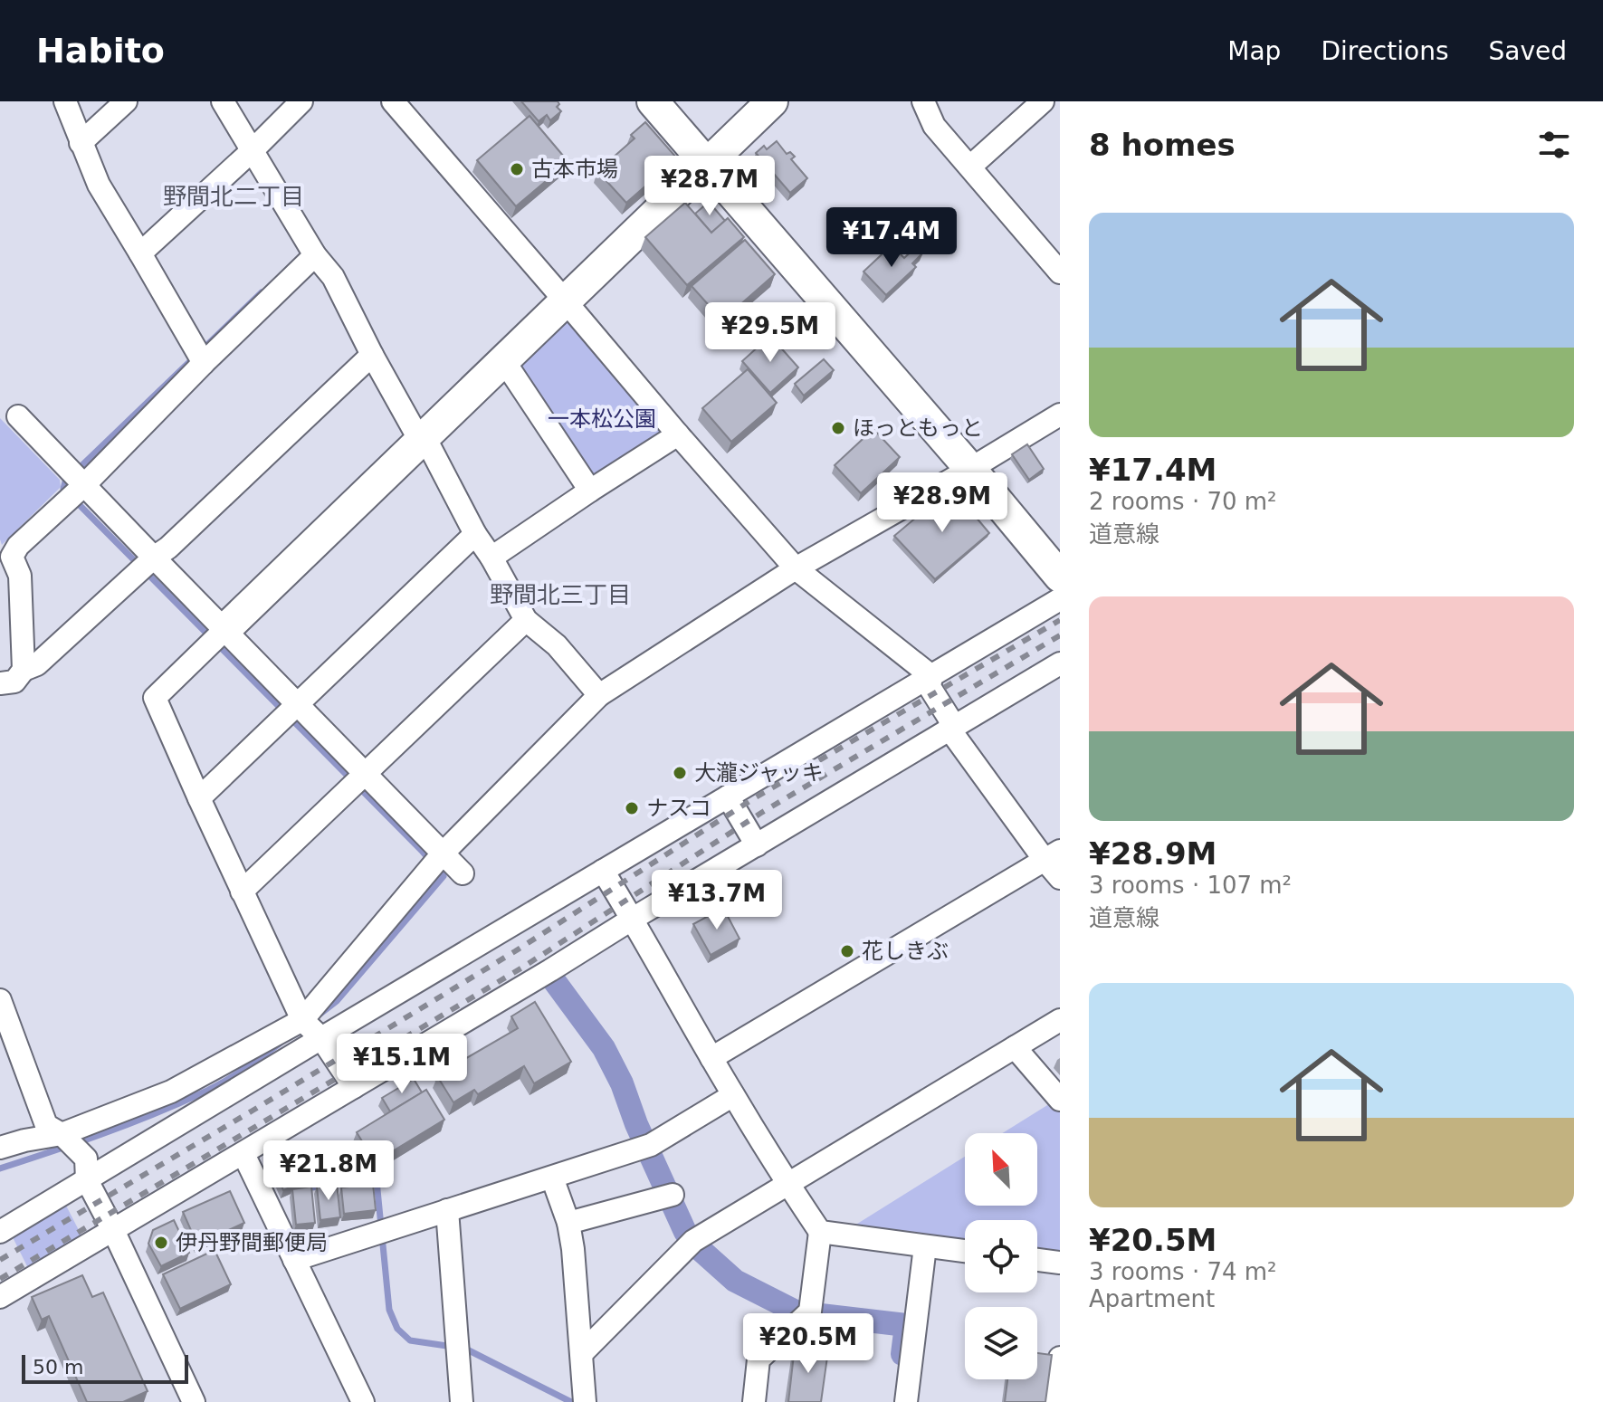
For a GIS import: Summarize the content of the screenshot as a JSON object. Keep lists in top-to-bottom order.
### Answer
{
  "districts": ["野間北二丁目", "野間北三丁目"],
  "parks": ["一本松公園"],
  "places": [
    "古本市場",
    "ほっともっと",
    "大瀧ジャッキ",
    "ナスコ",
    "花しきぶ",
    "伊丹野間郵便局"
  ],
  "scale_bar": "50 m",
  "north": "top left",
  "page": {
    "header": "Habito",
    "nav": ["Map", "Directions", "Saved"],
    "heading": "8 homes",
    "price": [
      "¥28.7M",
      "¥17.4M",
      "¥29.5M",
      "¥28.9M",
      "¥13.7M",
      "¥15.1M",
      "¥21.8M",
      "¥20.5M"
    ],
    "list": [
      {
        "name": "¥17.4M",
        "note": "2 rooms · 70 m² · 道意線"
      },
      {
        "name": "¥28.9M",
        "note": "3 rooms · 107 m² · 道意線"
      },
      {
        "name": "¥20.5M",
        "note": "3 rooms · 74 m² · Apartment"
      }
    ],
    "scale": "50 m"
  }
}
